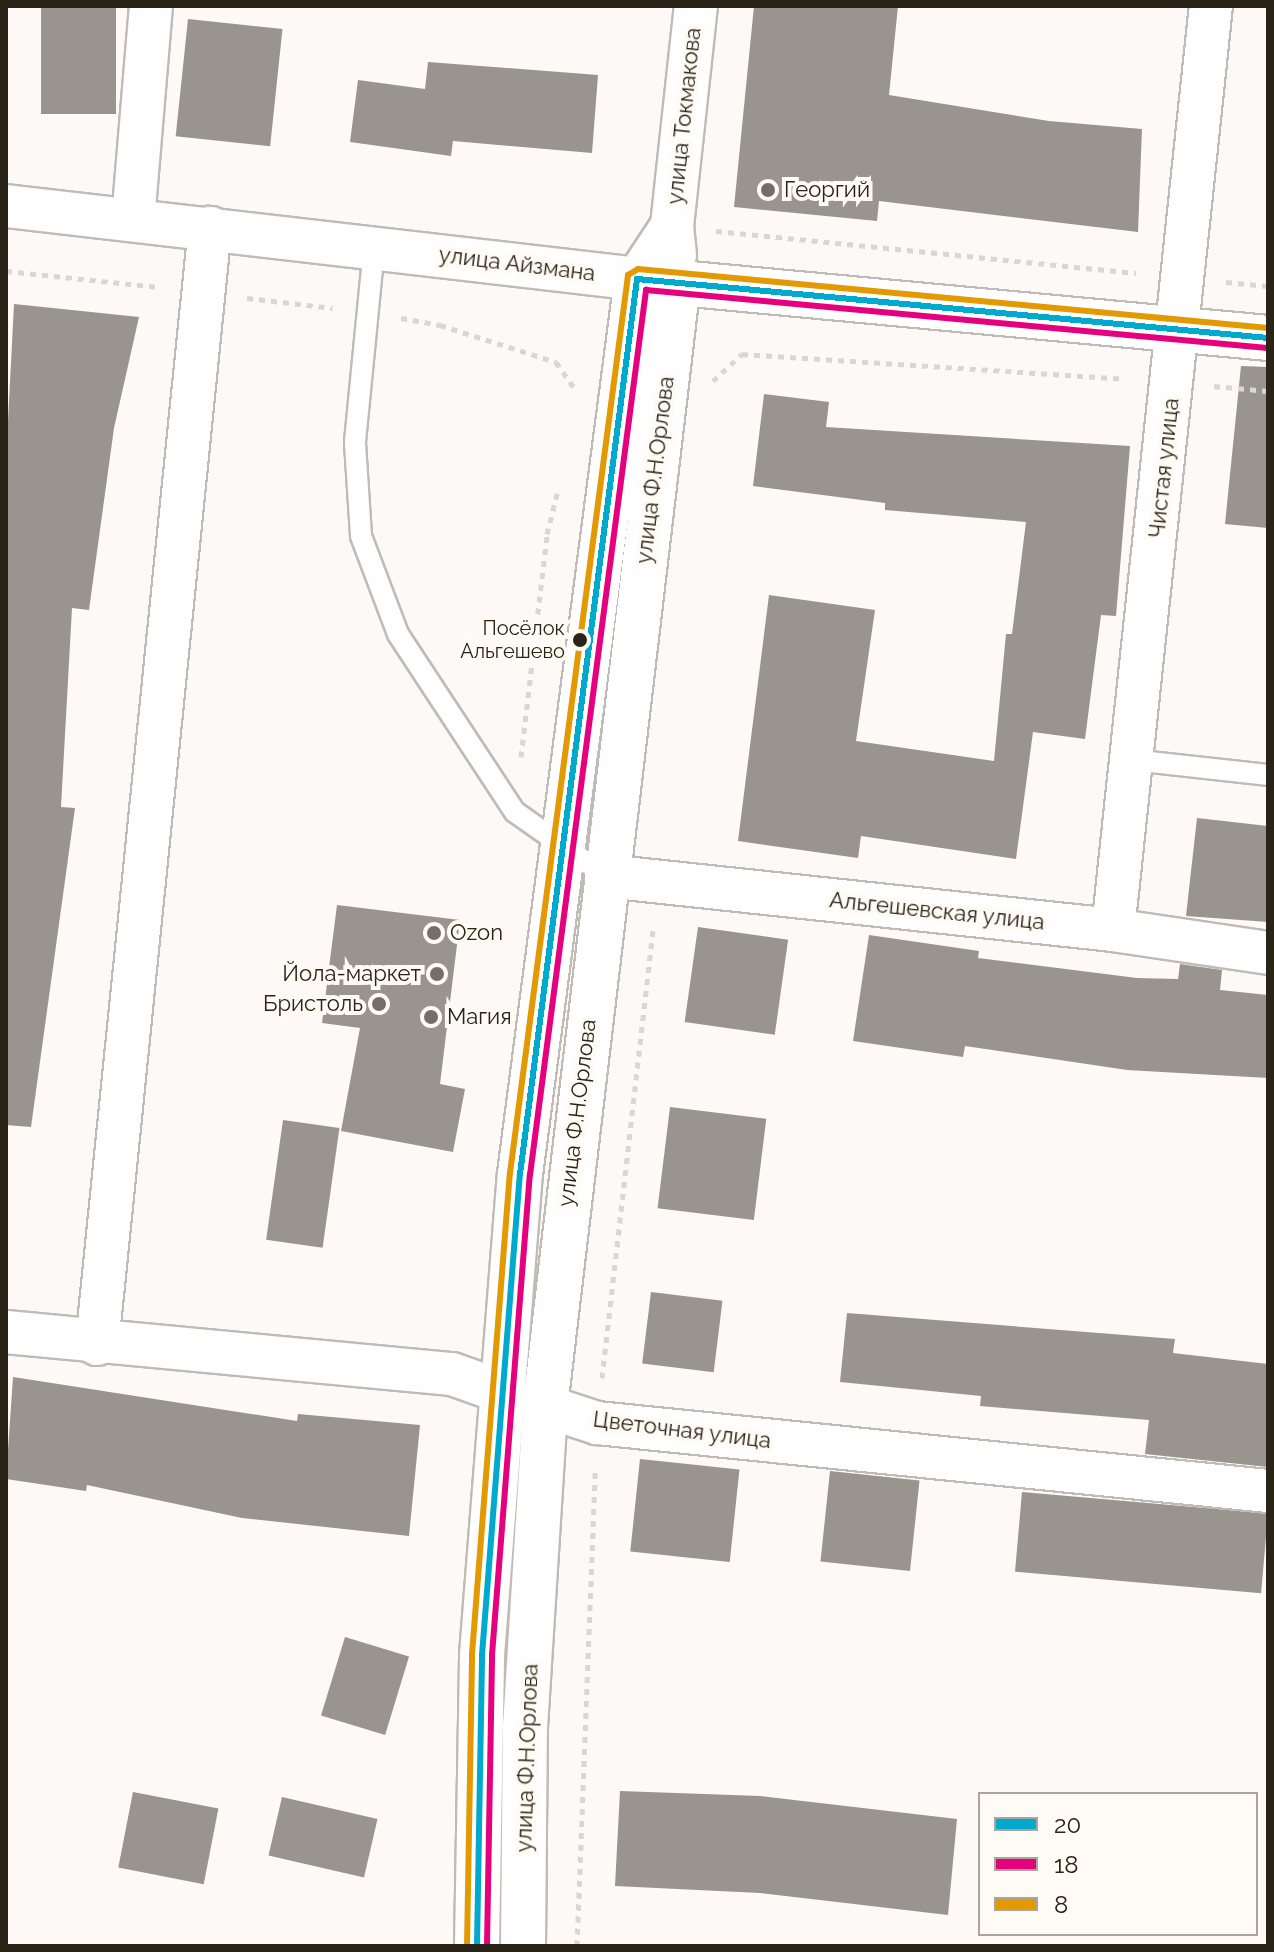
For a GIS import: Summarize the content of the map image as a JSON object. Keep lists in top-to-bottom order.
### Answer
{
  "streets": {
    "street": [
      "улица Токмакова",
      "улица Айзмана",
      "Чистая улица",
      "улица Ф.Н.Орлова",
      "Альгешевская улица",
      "Цветочная улица"
    ]
  },
  "crossings": [
    ["улица Токмакова", "улица Айзмана"],
    ["улица Токмакова", "улица Ф.Н.Орлова"],
    ["улица Айзмана", "Чистая улица"],
    ["улица Айзмана", "улица Ф.Н.Орлова"],
    ["Чистая улица", "Альгешевская улица"],
    ["улица Ф.Н.Орлова", "Альгешевская улица"],
    ["улица Ф.Н.Орлова", "Цветочная улица"]
  ],
  "places": [
    "Георгий",
    "Посёлок Альгешево",
    "Ozon",
    "Йола-маркет",
    "Бристоль",
    "Магия"
  ],
  "lines": ["transit line 8", "transit line 20", "transit line 18"],
  "legend": ["20", "18", "8"]
}
